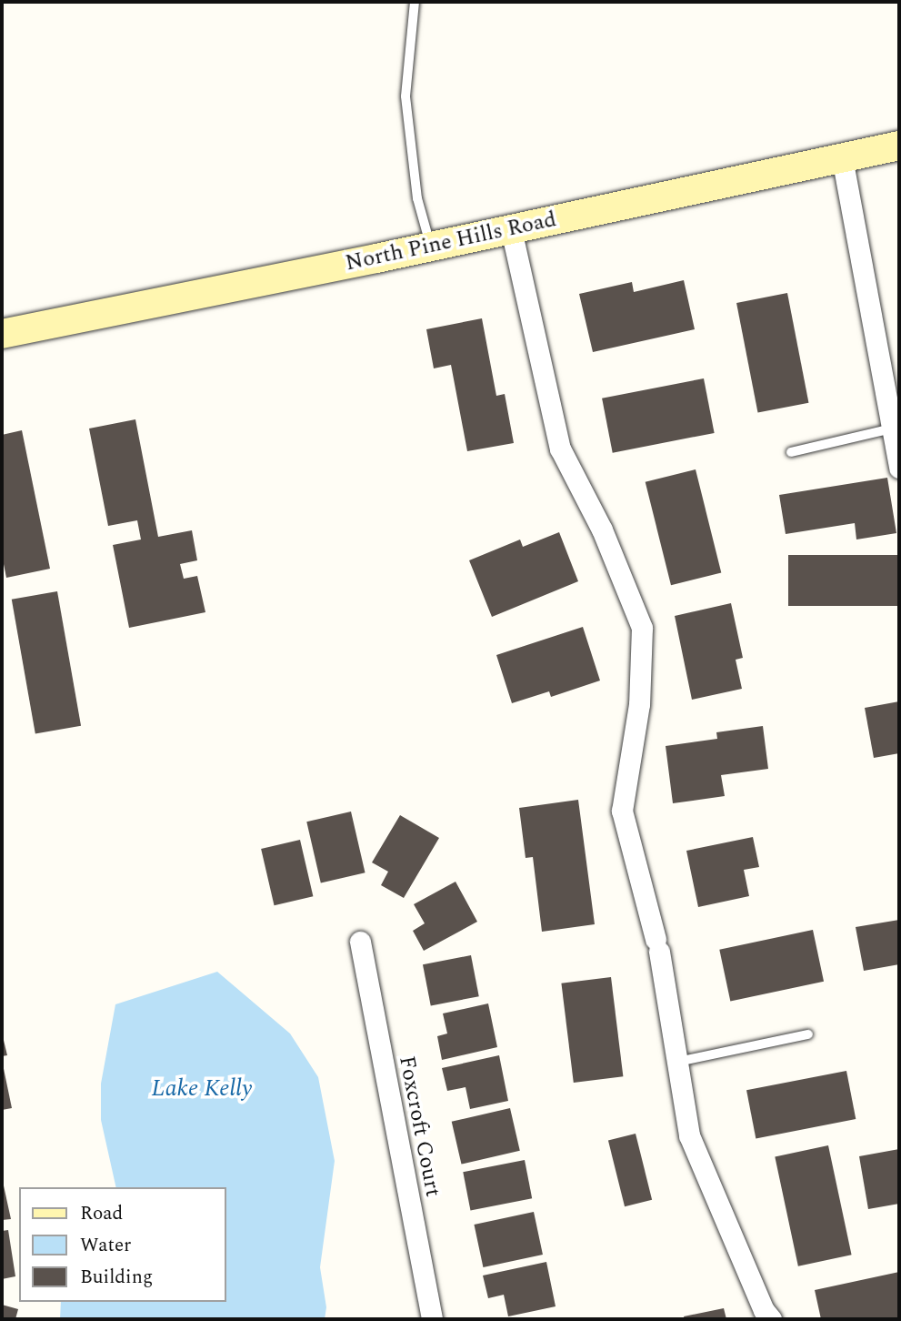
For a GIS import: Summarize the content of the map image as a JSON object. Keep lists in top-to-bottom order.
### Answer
{
  "streets": {
    "main road": ["North Pine Hills Road"],
    "street": ["Foxcroft Court"]
  },
  "water": ["Lake Kelly"],
  "legend": ["Road", "Water", "Building"]
}
